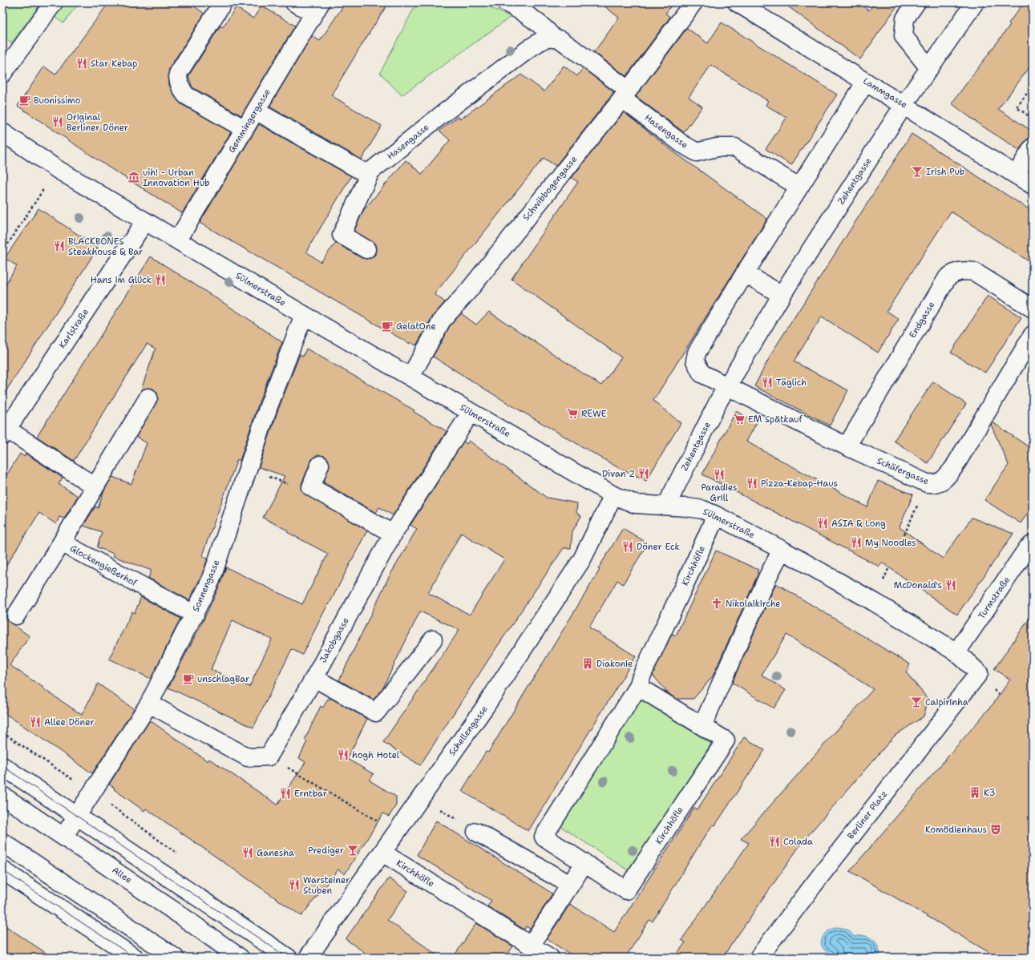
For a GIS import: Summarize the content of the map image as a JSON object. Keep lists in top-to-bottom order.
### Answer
{
  "streets": {
    "street": [
      "Lammgasse",
      "Gemmingergasse",
      "Hasengasse",
      "Zehentgasse",
      "Schwibbogengasse",
      "Sülmerstraße",
      "Endgasse",
      "Karlstraße",
      "Schäfergasse",
      "Glockengießerhof",
      "Kirchhöfle",
      "Sonnengasse",
      "Turmstraße",
      "Jakobgasse",
      "Schellengasse",
      "Berliner Platz",
      "Allee"
    ]
  },
  "crossings": [
    ["Lammgasse", "Zehentgasse"],
    ["Gemmingergasse", "Sülmerstraße"],
    ["Hasengasse", "Schwibbogengasse"],
    ["Zehentgasse", "Sülmerstraße"],
    ["Zehentgasse", "Schäfergasse"],
    ["Schwibbogengasse", "Sülmerstraße"],
    ["Sülmerstraße", "Karlstraße"],
    ["Sülmerstraße", "Kirchhöfle"],
    ["Sülmerstraße", "Sonnengasse"],
    ["Sülmerstraße", "Turmstraße"],
    ["Sülmerstraße", "Jakobgasse"],
    ["Sülmerstraße", "Schellengasse"],
    ["Sülmerstraße", "Berliner Platz"],
    ["Endgasse", "Schäfergasse"],
    ["Glockengießerhof", "Sonnengasse"],
    ["Kirchhöfle", "Schellengasse"],
    ["Sonnengasse", "Allee"]
  ],
  "places": {
    "restaurant": [
      "Star Kebap",
      "Original Berliner Döner",
      "BLACKBONES Steakhouse & Bar",
      "Hans im Glück",
      "Täglich",
      "Divan 2",
      "Paradies Grill",
      "Pizza-Kebap-Haus",
      "ASIA & Long",
      "My Noodles",
      "Döner Eck",
      "McDonald's",
      "Allee Döner",
      "hogh Hotel",
      "Erntbar",
      "Colada",
      "Ganesha",
      "Warsteiner Stuben"
    ],
    "cafe": ["Buonissimo", "GelatOne", "unschlagBar"],
    "bar": ["Irish Pub", "Caipirinha", "Prediger"],
    "museum": ["uih! - Urban Innovation Hub"],
    "supermarket": ["REWE", "EM Spätkauf"],
    "church": ["Nikolaikirche"],
    "building": ["Diakonie", "K3"],
    "theatre": ["Komödienhaus"]
  }
}
